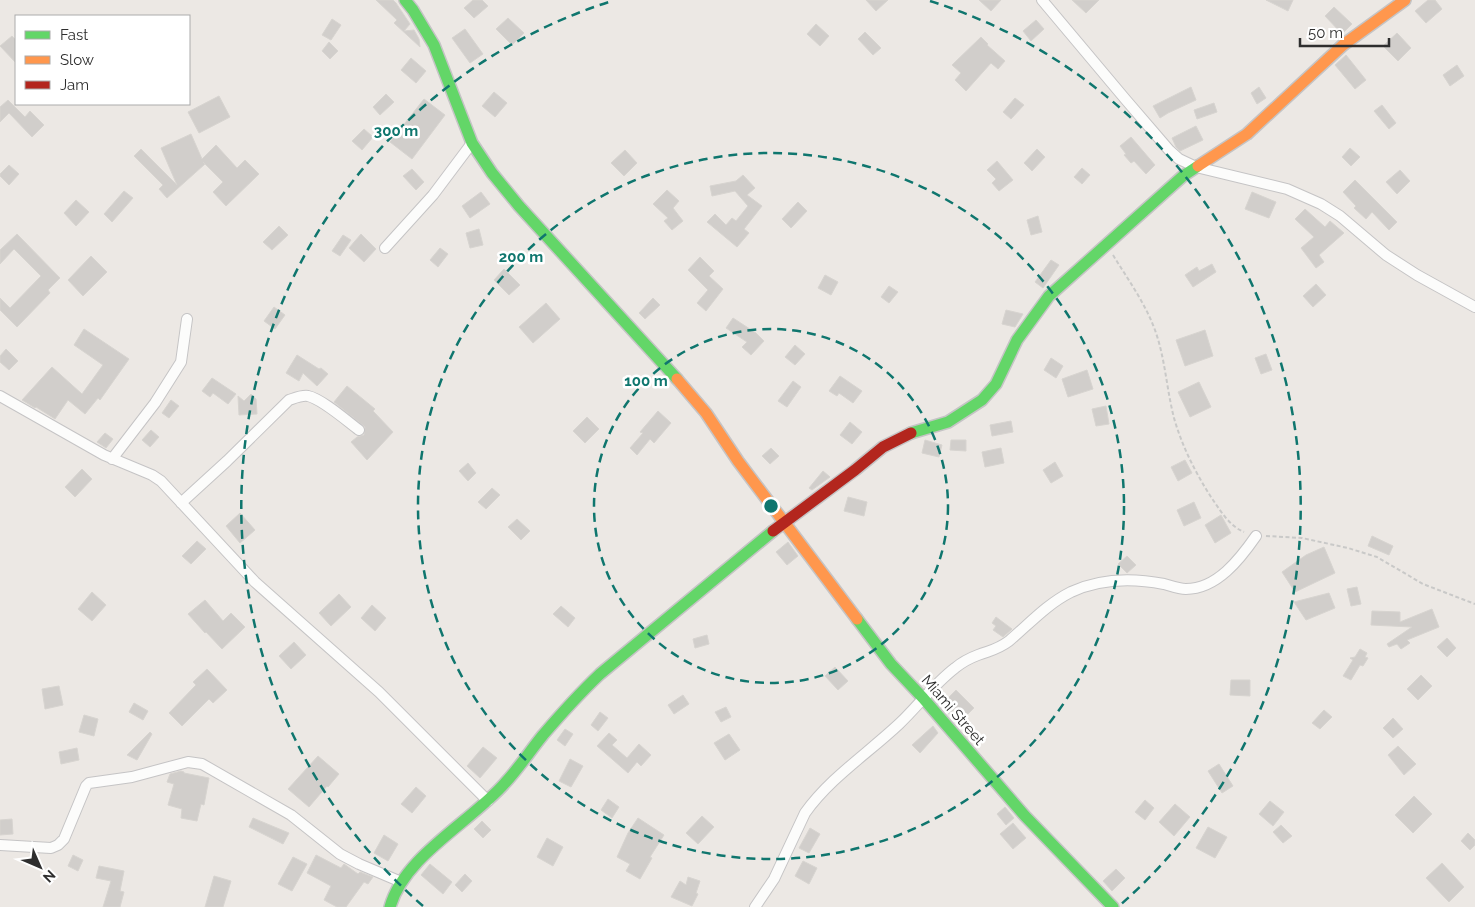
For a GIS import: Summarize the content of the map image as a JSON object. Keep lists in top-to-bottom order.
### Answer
{
  "streets": {
    "street": ["Miami Street"]
  },
  "legend": ["Fast", "Slow", "Jam"],
  "scale_bar": "50 m",
  "north": "bottom right",
  "rings": ["300 m", "200 m", "100 m"]
}
